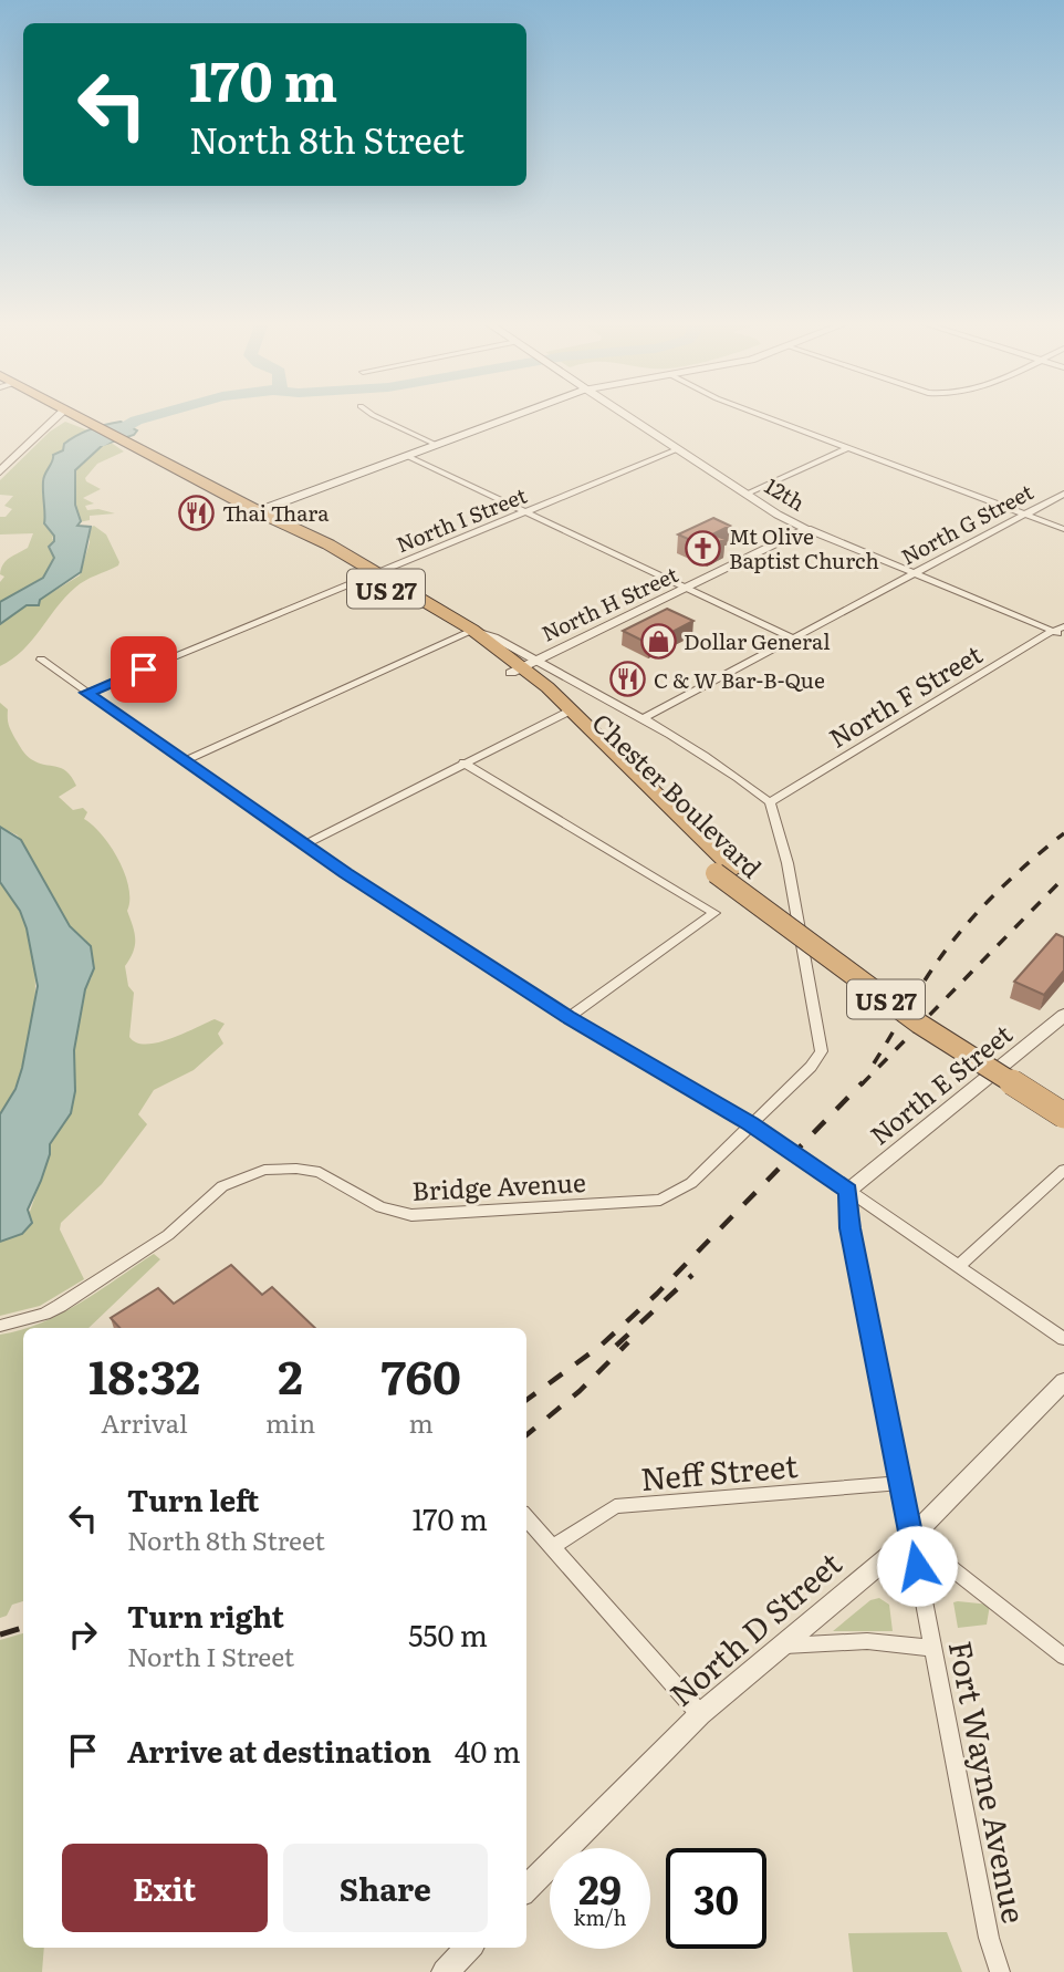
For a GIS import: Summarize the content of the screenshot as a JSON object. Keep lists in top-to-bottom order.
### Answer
{
  "streets": {
    "highway": ["US 27", "Chester Boulevard"],
    "street": [
      "12th",
      "North I Street",
      "North G Street",
      "North H Street",
      "North F Street",
      "North E Street",
      "Bridge Avenue",
      "Neff Street",
      "North D Street",
      "Fort Wayne Avenue"
    ]
  },
  "crossings": [
    ["12th", "North I Street"],
    ["12th", "North H Street"],
    ["North I Street", "Chester Boulevard"],
    ["North G Street", "Chester Boulevard"],
    ["North H Street", "Chester Boulevard"],
    ["North F Street", "Chester Boulevard"],
    ["Chester Boulevard", "North E Street"],
    ["North E Street", "Fort Wayne Avenue"],
    ["Neff Street", "Fort Wayne Avenue"],
    ["North D Street", "Fort Wayne Avenue"]
  ],
  "places": {
    "restaurant": ["Thai Thara", "C & W Bar-B-Que"],
    "church": ["Mt Olive Baptist Church"],
    "shop": ["Dollar General"]
  },
  "page": {
    "turn": ["170 m", "North 8th Street"],
    "eta": [
      "18:32",
      "Arrival",
      "2",
      "min",
      "760",
      "m"
    ],
    "list": [
      {
        "name": "Turn left",
        "note": "North 8th Street",
        "value": "170 m"
      },
      {
        "name": "Turn right",
        "note": "North I Street",
        "value": "550 m"
      },
      {
        "name": "Arrive at destination",
        "value": "40 m"
      }
    ],
    "buttons": ["Exit", "Share"],
    "speed": "29 km/h",
    "limit": "30"
  }
}
